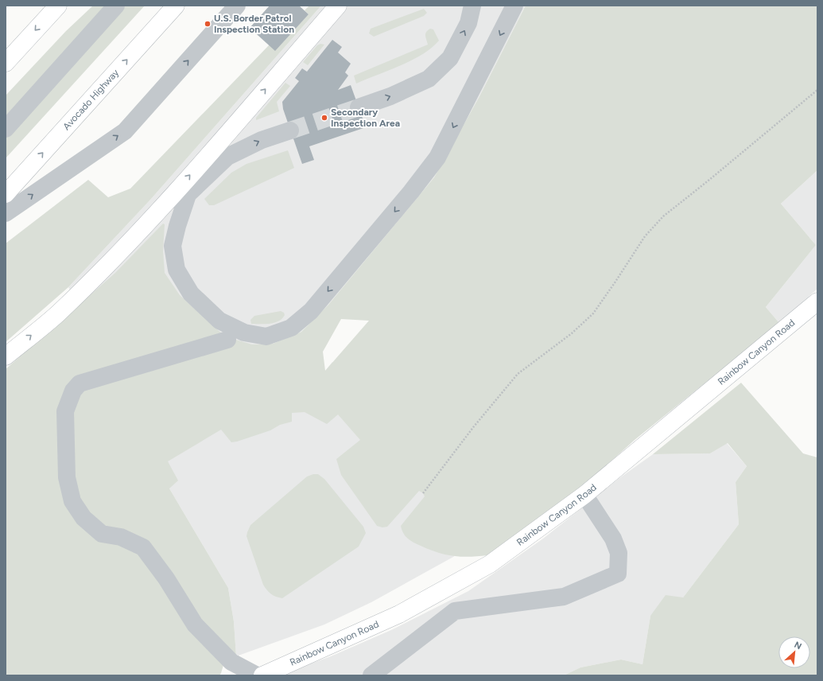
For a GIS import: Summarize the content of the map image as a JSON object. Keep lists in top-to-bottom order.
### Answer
{
  "streets": {
    "main road": ["Avocado Highway", "Rainbow Canyon Road"]
  },
  "places": ["U.S. Border Patrol Inspection Station", "Secondary Inspection Area"],
  "north": "top right"
}
